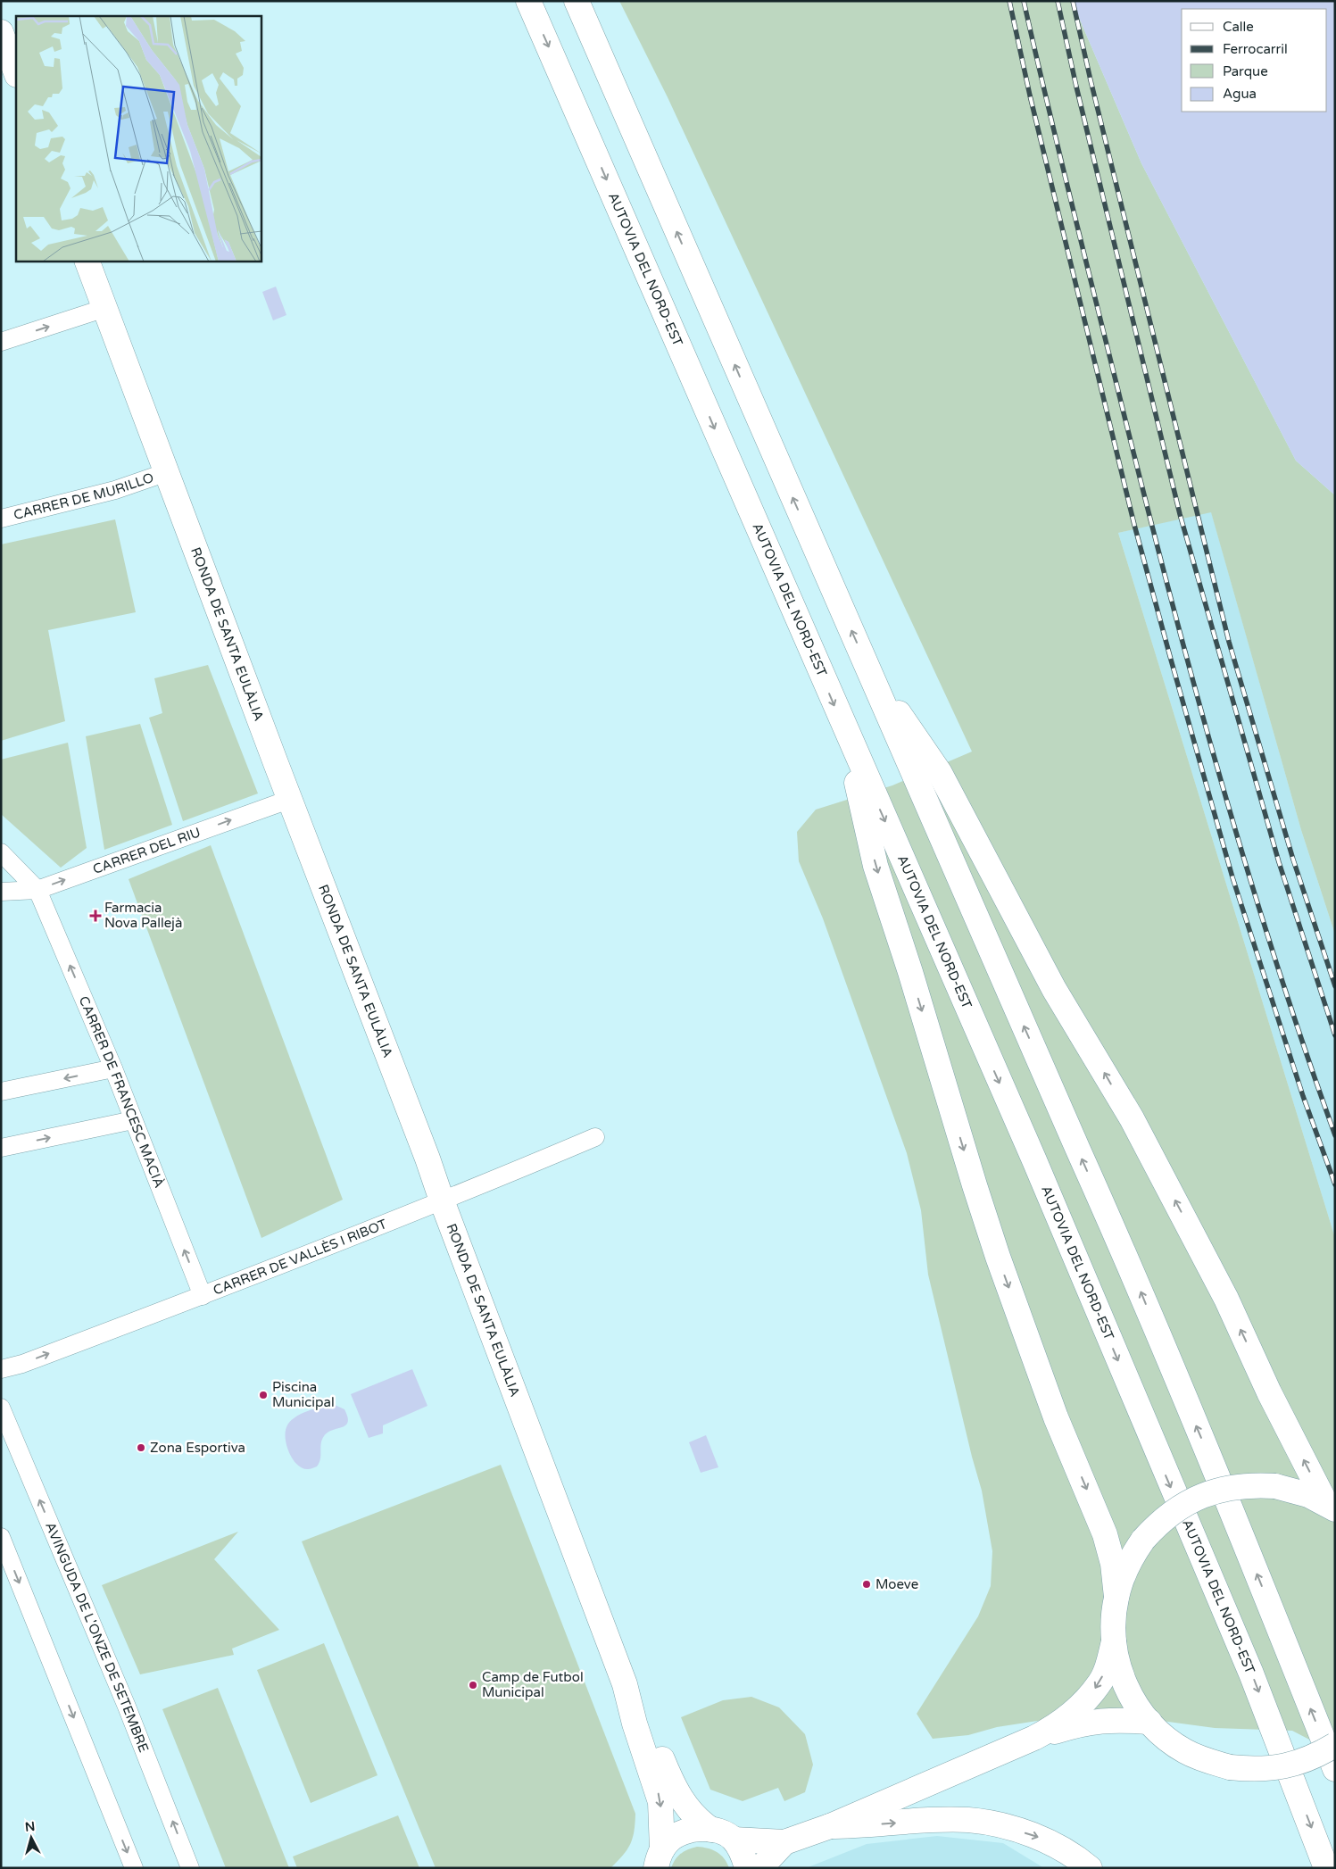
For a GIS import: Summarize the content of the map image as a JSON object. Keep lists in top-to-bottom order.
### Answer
{
  "streets": {
    "main road": ["AUTOVIA DEL NORD-EST", "RONDA DE SANTA EULÀLIA"],
    "street": [
      "CARRER DE MURILLO",
      "CARRER DEL RIU",
      "CARRER DE FRANCESC MACIÀ",
      "CARRER DE VALLÈS I RIBOT",
      "AVINGUDA DE L'ONZE DE SETEMBRE"
    ]
  },
  "crossings": [
    ["CARRER DE MURILLO", "RONDA DE SANTA EULÀLIA"],
    ["RONDA DE SANTA EULÀLIA", "CARRER DEL RIU"],
    ["RONDA DE SANTA EULÀLIA", "CARRER DE VALLÈS I RIBOT"],
    ["CARRER DEL RIU", "CARRER DE FRANCESC MACIÀ"],
    ["CARRER DE FRANCESC MACIÀ", "CARRER DE VALLÈS I RIBOT"]
  ],
  "one_way": ["CARRER DEL RIU", "CARRER DE FRANCESC MACIÀ"],
  "places": {
    "health": ["Farmacia Nova Pallejà"],
    "other": [
      "Piscina Municipal",
      "Zona Esportiva",
      "Moeve",
      "Camp de Futbol Municipal"
    ]
  },
  "legend": [
    "Calle",
    "Ferrocarril",
    "Parque",
    "Agua"
  ],
  "north": "top"
}
